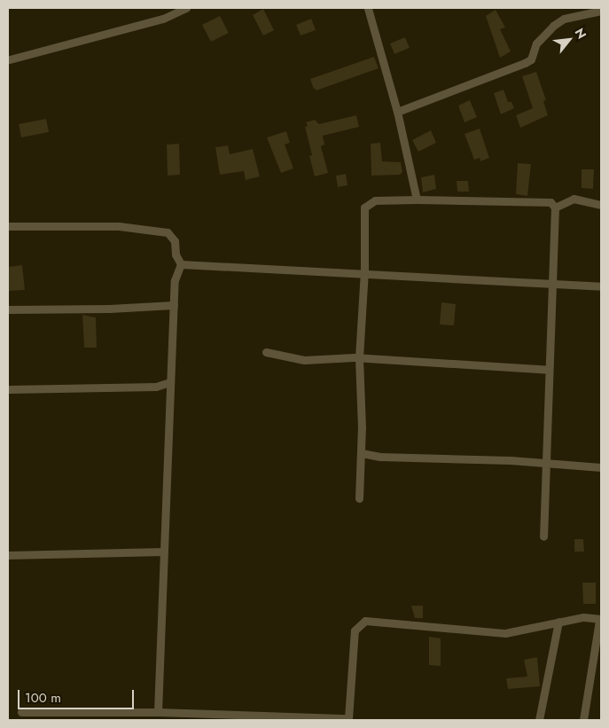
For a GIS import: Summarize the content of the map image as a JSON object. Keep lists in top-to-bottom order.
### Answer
{
  "scale_bar": "100 m",
  "north": "top right"
}
